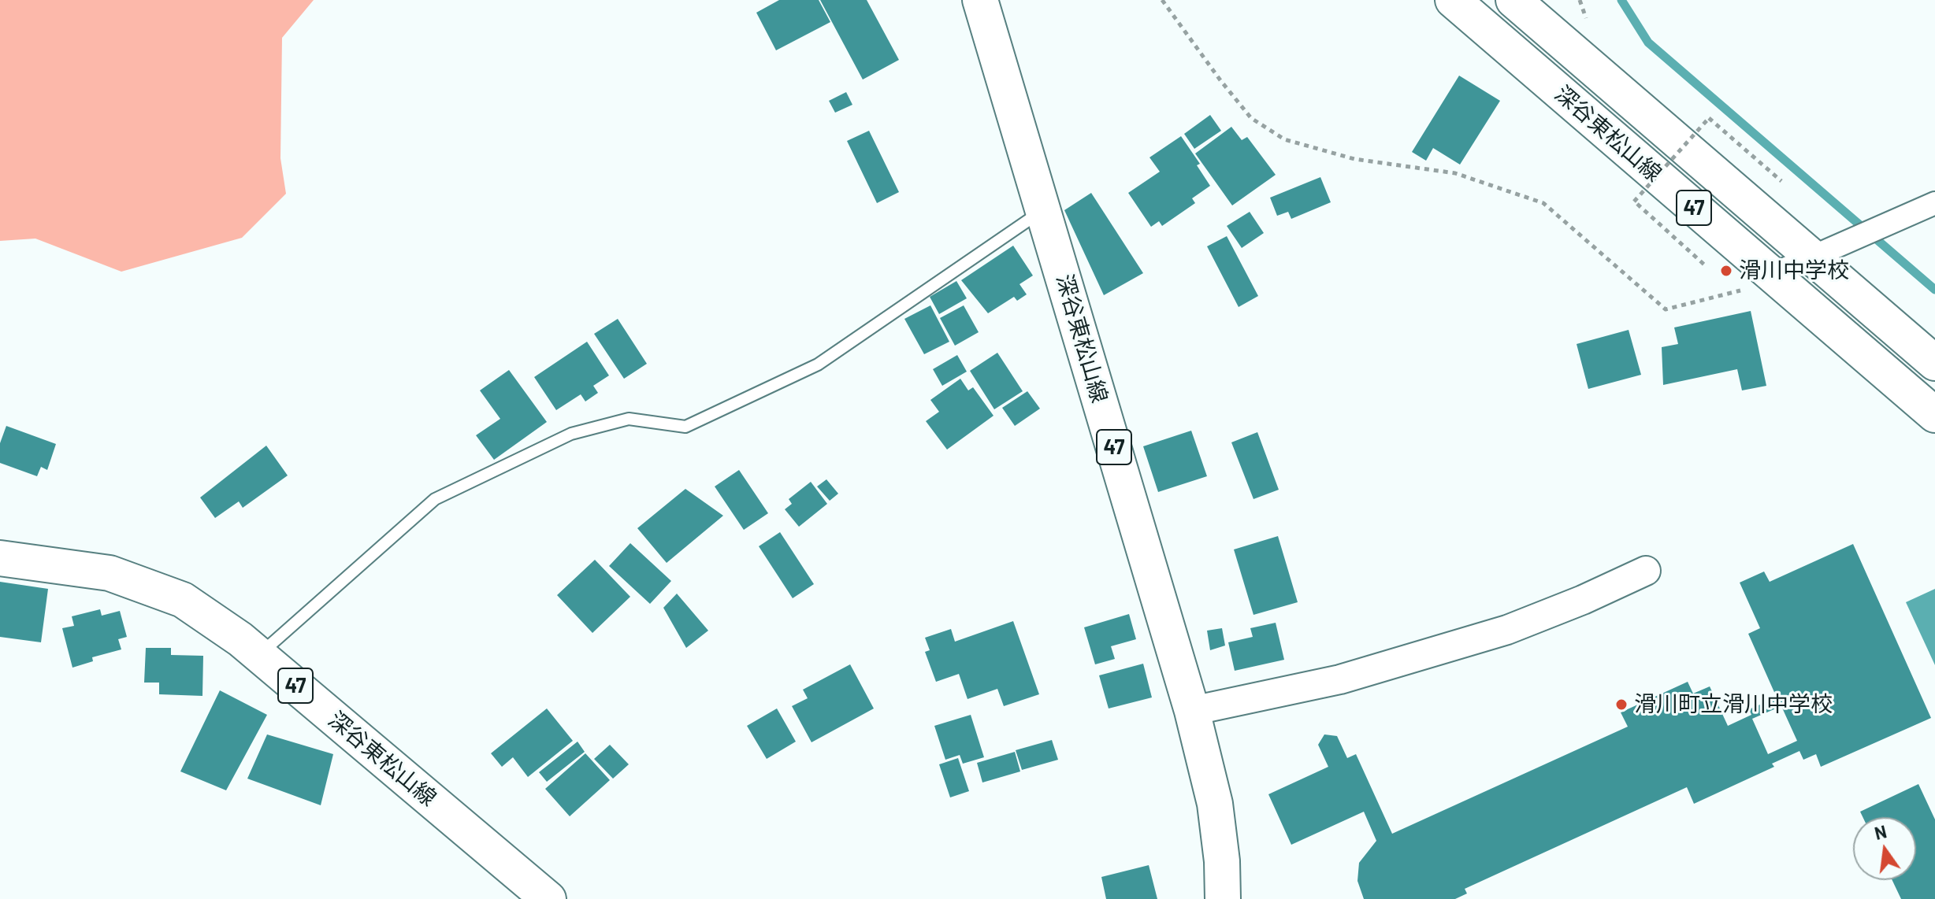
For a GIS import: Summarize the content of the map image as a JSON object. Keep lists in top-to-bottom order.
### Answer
{
  "streets": {
    "main road": ["深谷東松山線", "47"]
  },
  "places": ["滑川中学校", "滑川町立滑川中学校"],
  "north": "top"
}
